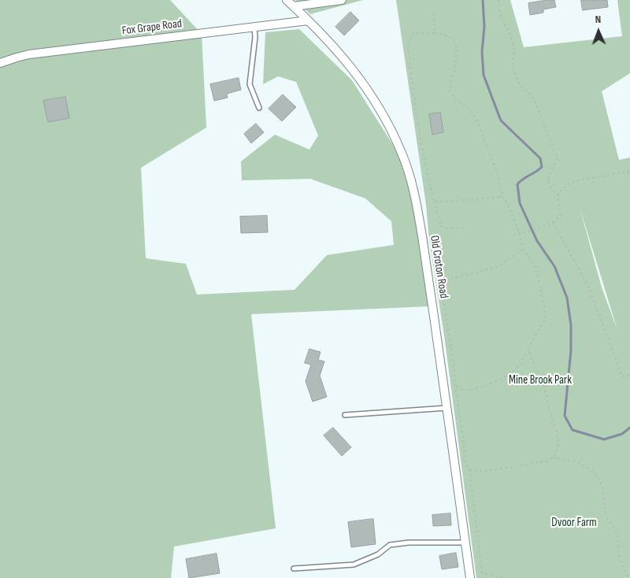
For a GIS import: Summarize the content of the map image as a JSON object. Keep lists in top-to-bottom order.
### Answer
{
  "streets": {
    "street": ["Fox Grape Road", "Old Croton Road"]
  },
  "crossings": [
    ["Fox Grape Road", "Old Croton Road"]
  ],
  "parks": ["Mine Brook Park", "Dvoor Farm"],
  "north": "top"
}
